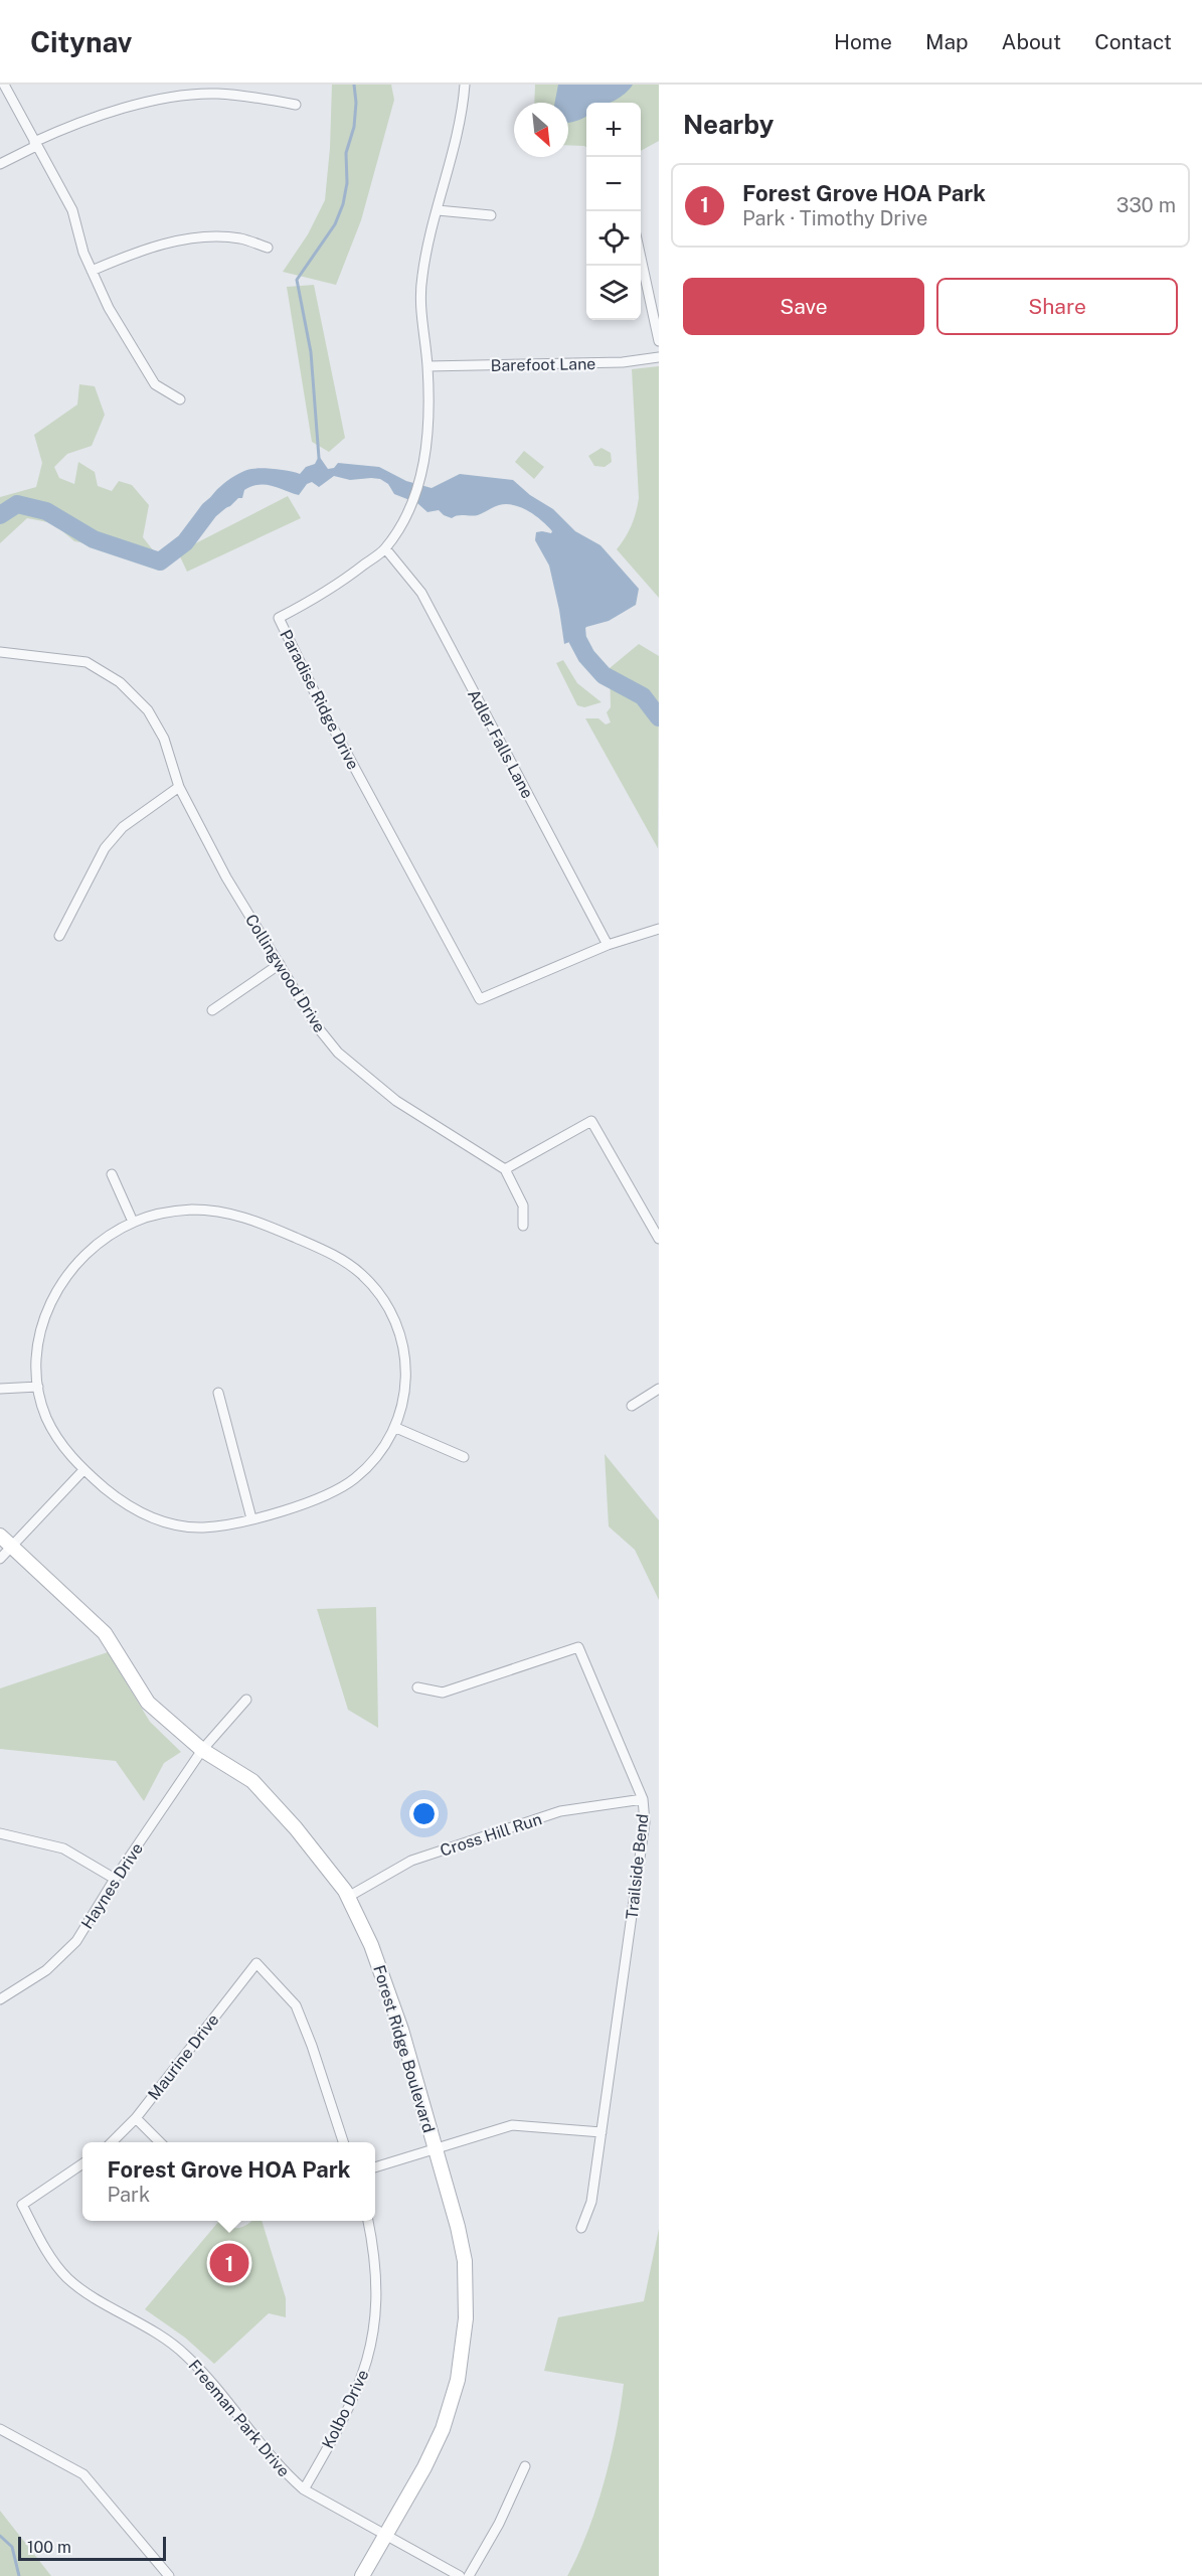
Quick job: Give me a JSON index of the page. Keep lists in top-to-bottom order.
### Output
{
  "streets": {
    "street": [
      "Barefoot Lane",
      "Paradise Ridge Drive",
      "Adler Falls Lane",
      "Collingwood Drive",
      "Cross Hill Run",
      "Trailside Bend",
      "Haynes Drive",
      "Forest Ridge Boulevard",
      "Maurine Drive",
      "Kolbo Drive",
      "Freeman Park Drive"
    ]
  },
  "crossings": [
    ["Barefoot Lane", "Paradise Ridge Drive"],
    ["Paradise Ridge Drive", "Adler Falls Lane"],
    ["Cross Hill Run", "Trailside Bend"],
    ["Cross Hill Run", "Forest Ridge Boulevard"],
    ["Haynes Drive", "Forest Ridge Boulevard"],
    ["Forest Ridge Boulevard", "Freeman Park Drive"],
    ["Kolbo Drive", "Freeman Park Drive"]
  ],
  "scale_bar": "100 m",
  "north": "bottom right",
  "page": {
    "header": "Citynav",
    "nav": [
      "Home",
      "Map",
      "About",
      "Contact"
    ],
    "heading": "Nearby",
    "map_buttons": ["+", "−"],
    "list": [
      {
        "mark": "1",
        "name": "Forest Grove HOA Park",
        "note": "Park · Timothy Drive",
        "value": "330 m"
      }
    ],
    "buttons": ["Save", "Share"],
    "popup": ["Forest Grove HOA Park", "Park"],
    "pins": "1",
    "scale": "100 m"
  }
}
